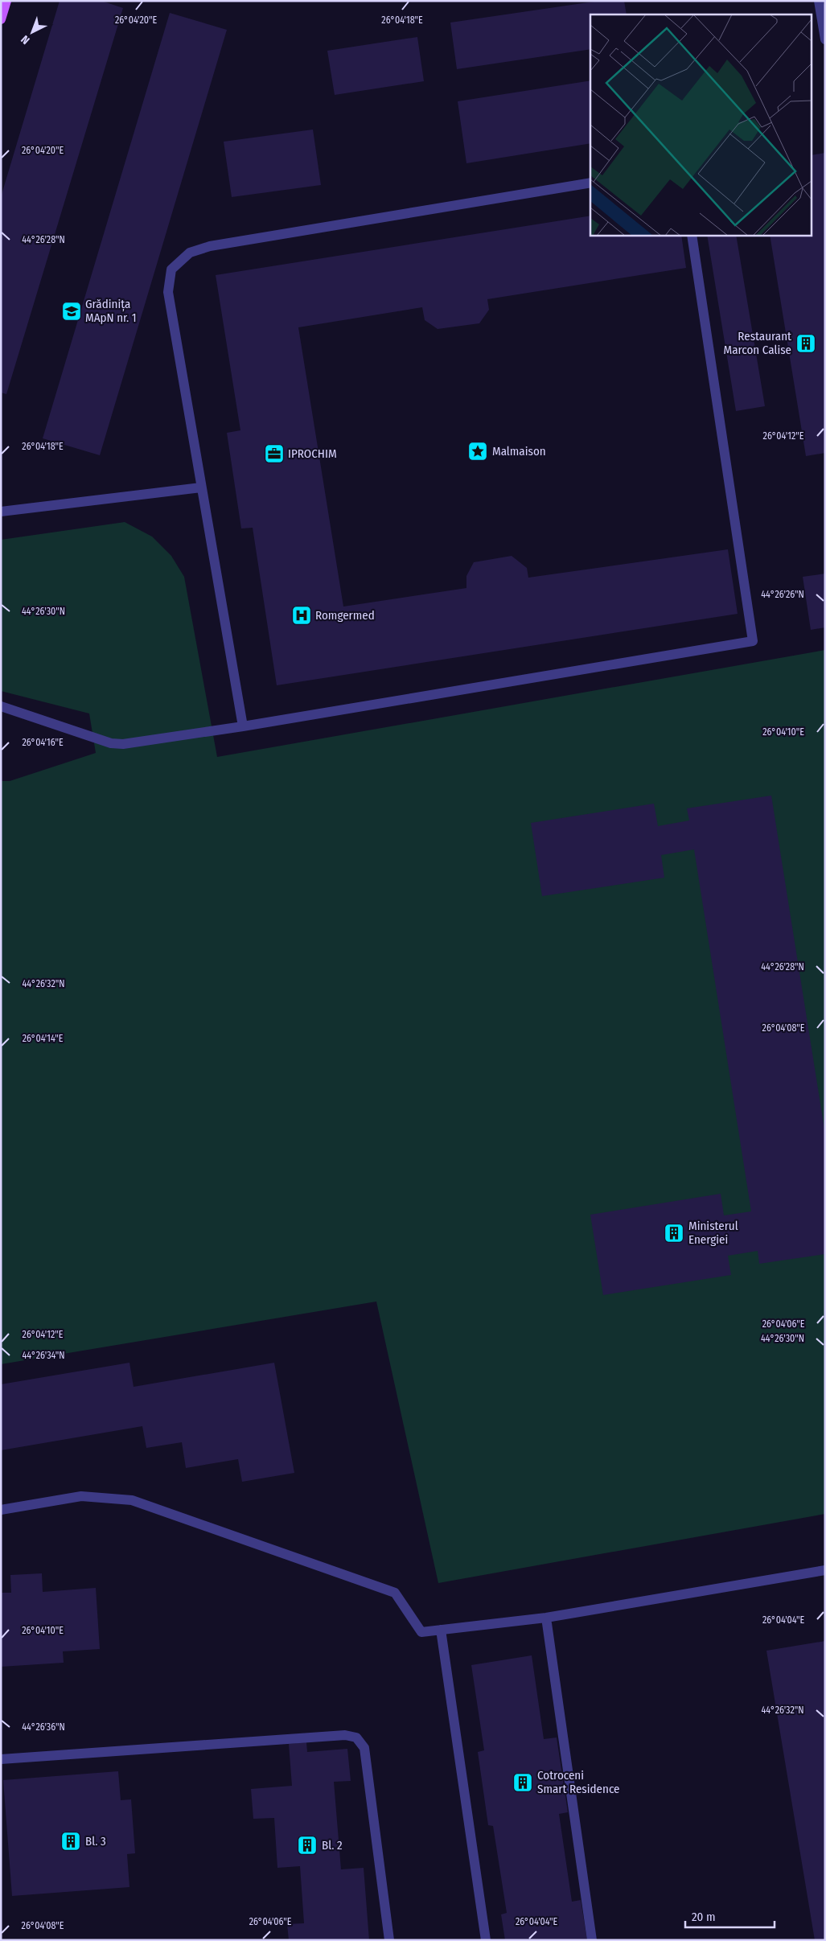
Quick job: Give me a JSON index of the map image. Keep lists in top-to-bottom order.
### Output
{
  "places": {
    "school or university": ["Grădinița MApN nr. 1"],
    "building": [
      "Restaurant Marcon Calise",
      "Ministerul Energiei",
      "Cotroceni Smart Residence",
      "Bl. 3",
      "Bl. 2"
    ],
    "place": ["Malmaison"],
    "office": ["IPROCHIM"],
    "hospital": ["Romgermed"]
  },
  "scale_bar": "20 m",
  "north": "bottom left",
  "coordinates": [
    "26°04'20\"E",
    "26°04'18\"E",
    "44°26'28\"N",
    "26°04'12\"E",
    "44°26'26\"N",
    "44°26'30\"N",
    "26°04'10\"E",
    "26°04'16\"E",
    "44°26'32\"N",
    "26°04'08\"E",
    "26°04'14\"E",
    "26°04'06\"E",
    "44°26'34\"N",
    "26°04'04\"E",
    "44°26'36\"N"
  ]
}
